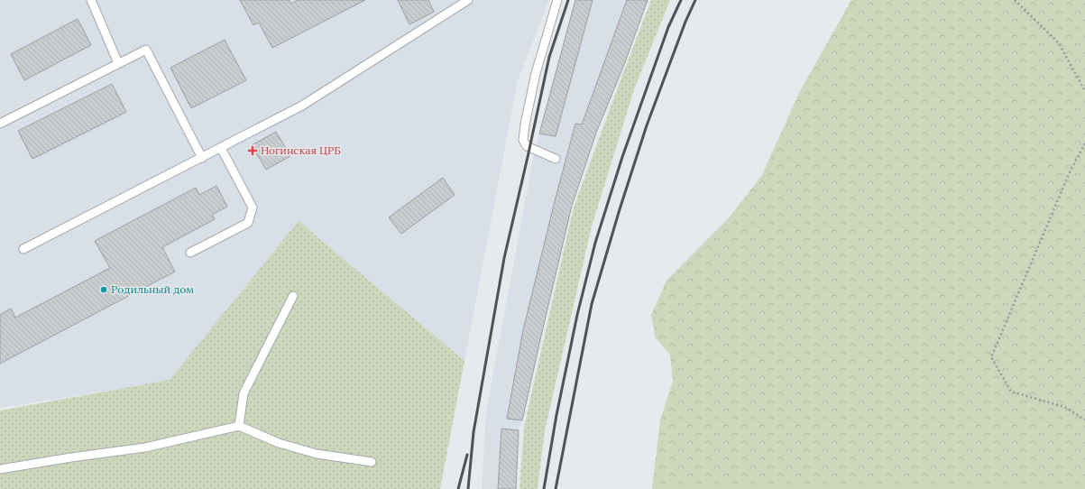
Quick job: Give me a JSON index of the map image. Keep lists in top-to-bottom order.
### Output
{
  "places": {
    "health": ["Ногинская ЦРБ"],
    "other": ["Родильный дом"]
  }
}
